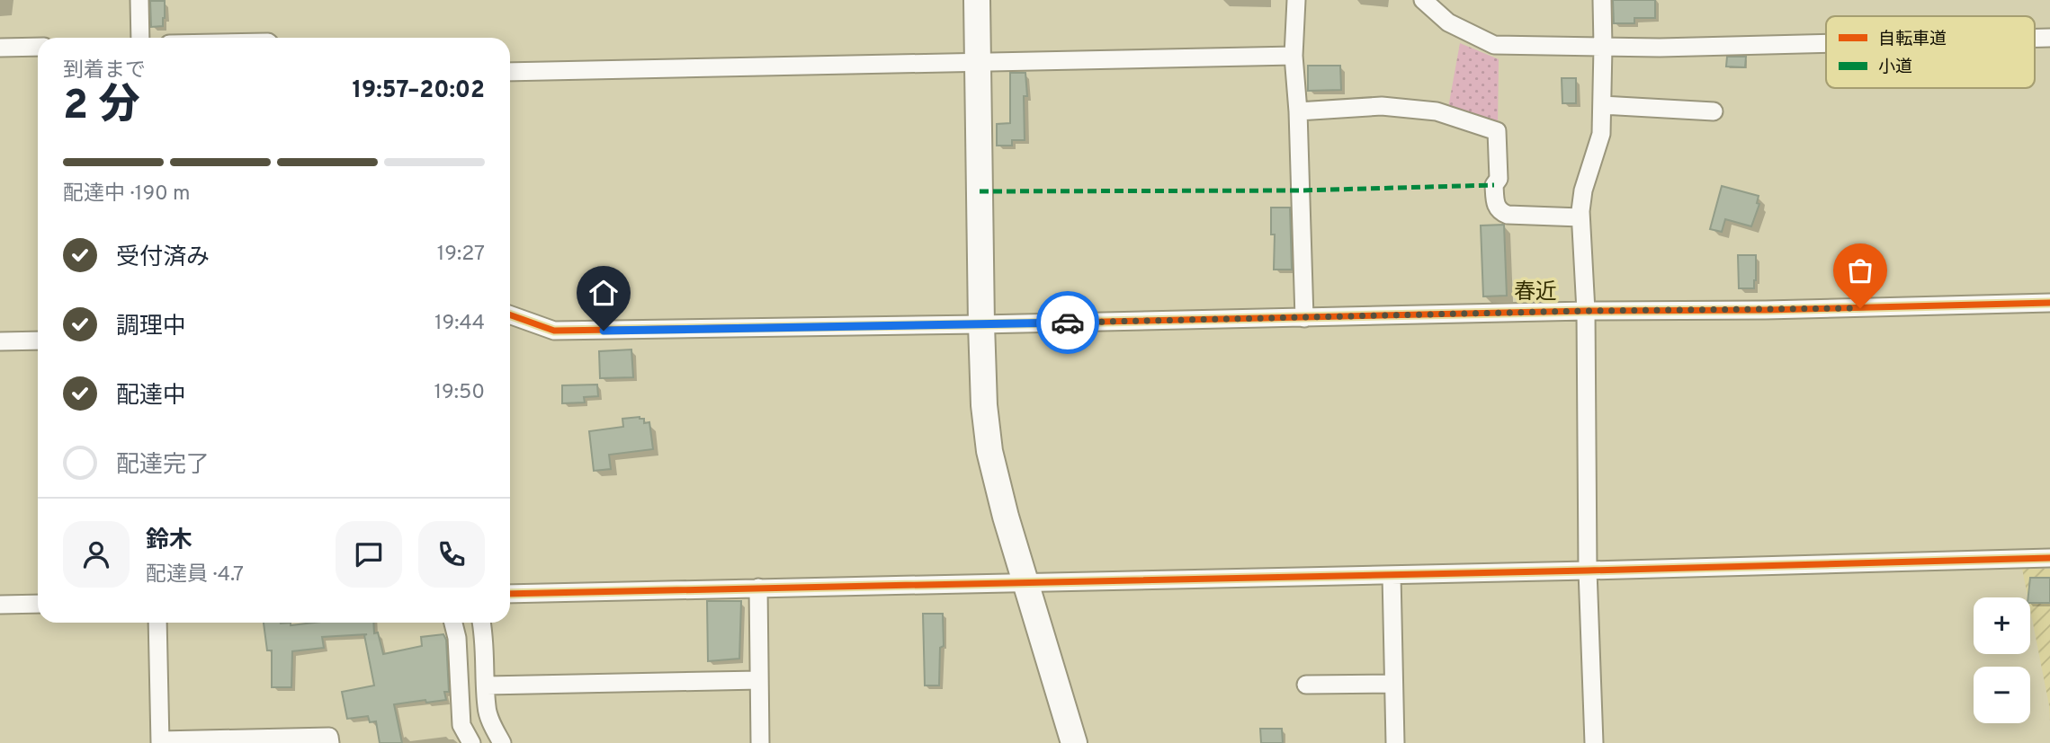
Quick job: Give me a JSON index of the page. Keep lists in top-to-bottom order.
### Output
{
  "districts": ["春近"],
  "legend": ["自転車道", "小道"],
  "page": {
    "heading": ["2 分", "到着まで", "19:57–20:02"],
    "panel": ["鈴木", "配達員 · 4.7"],
    "bar": "配達中 · 190 m",
    "list": [
      ["受付済み", "19:27"],
      ["調理中", "19:44"],
      ["配達中", "19:50"],
      "配達完了"
    ],
    "map_buttons": ["+", "−"]
  }
}
